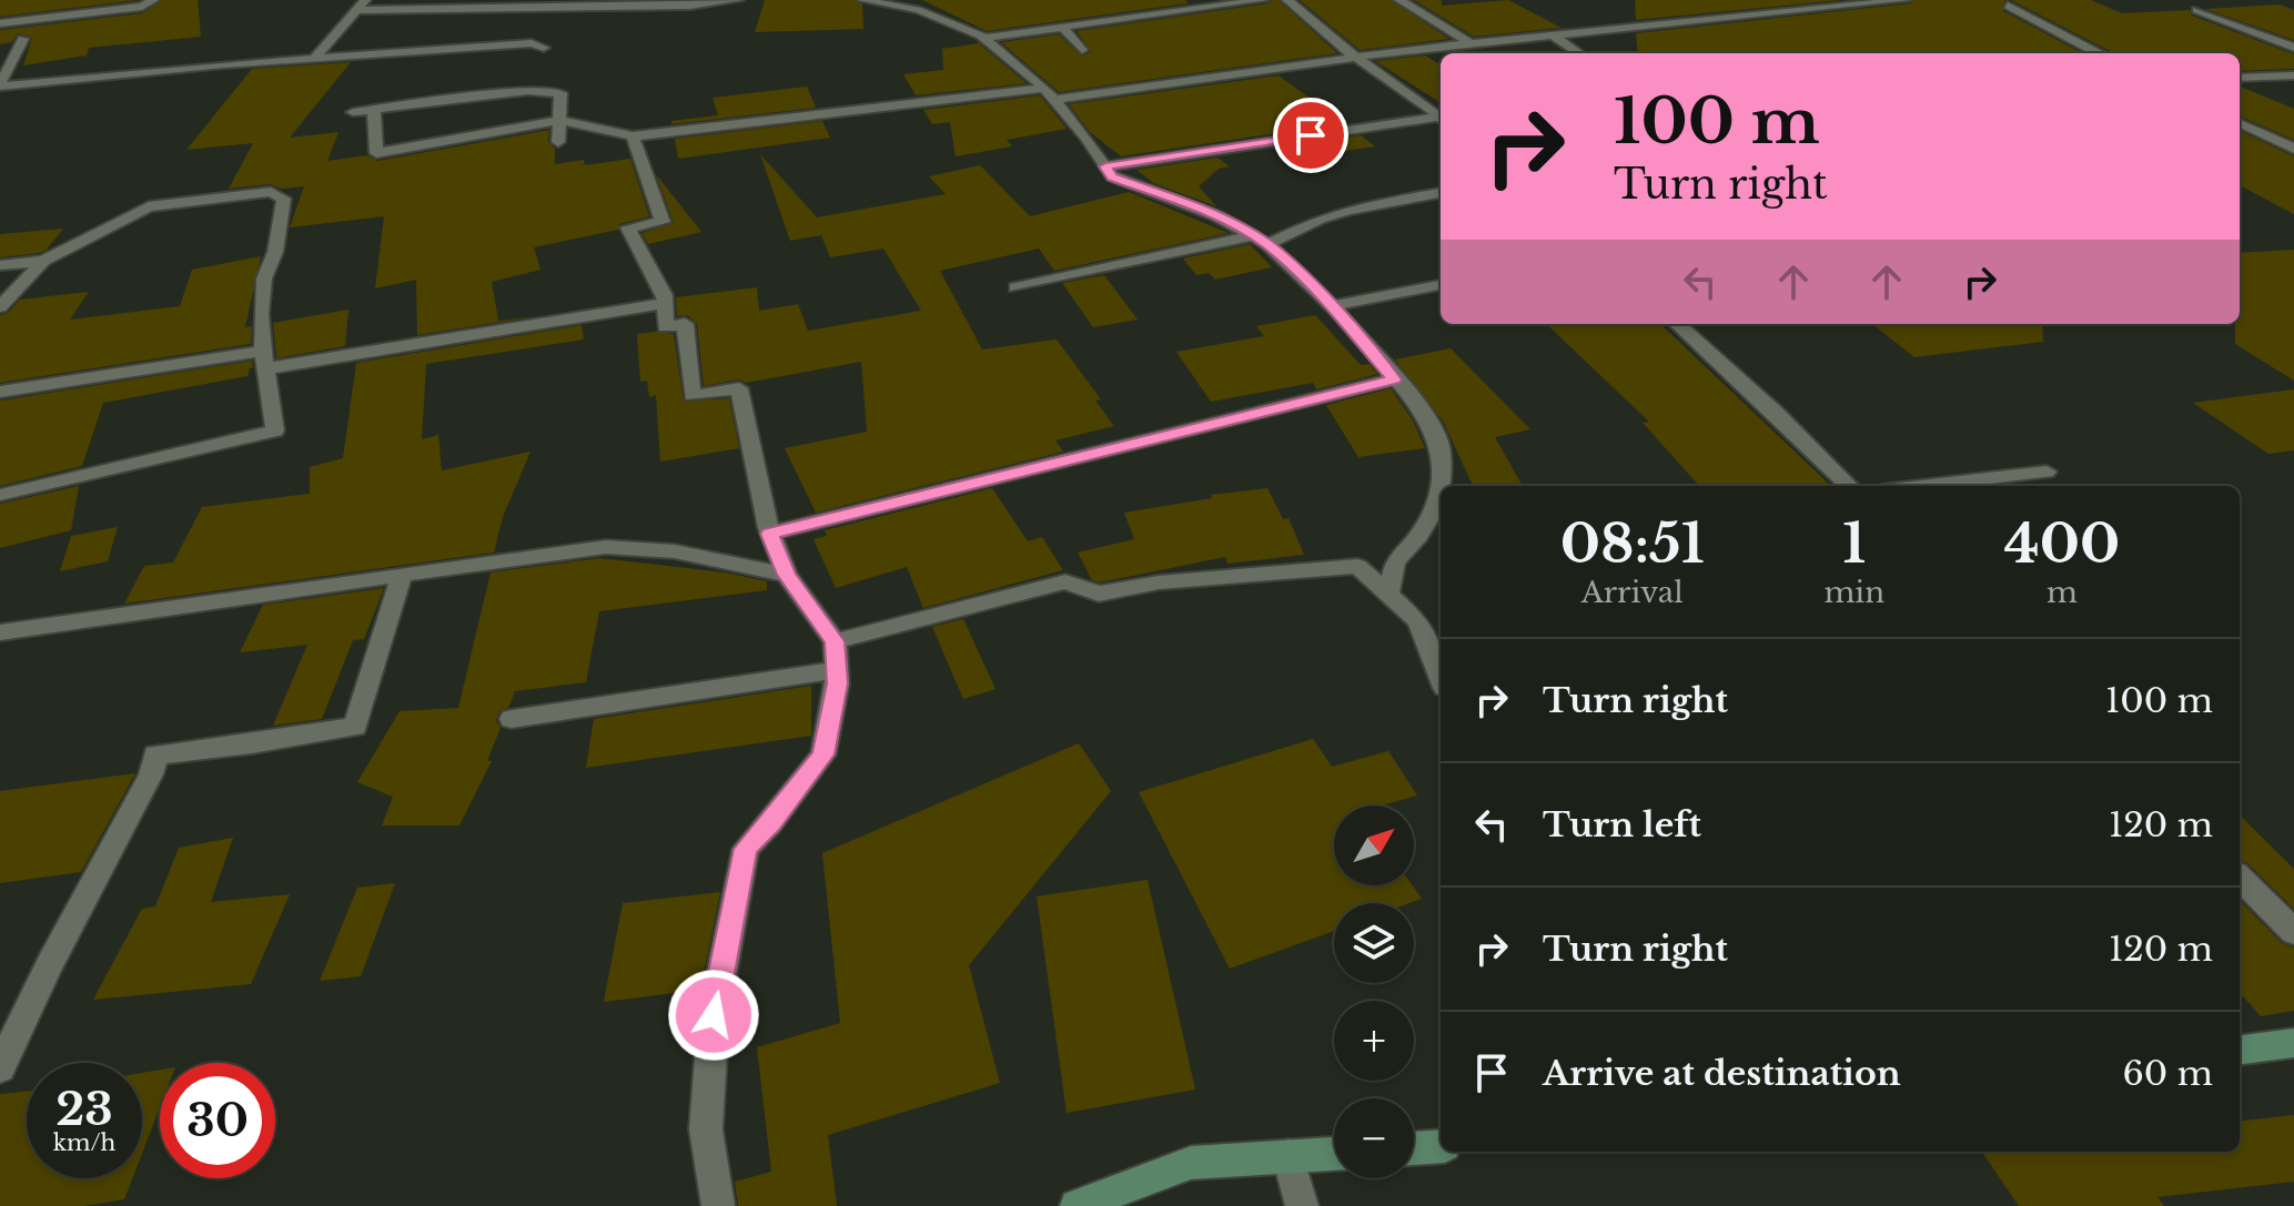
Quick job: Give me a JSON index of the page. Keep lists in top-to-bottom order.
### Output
{
  "north": "top right",
  "page": {
    "turn": ["100 m", "Turn right"],
    "eta": [
      "08:51",
      "Arrival",
      "1",
      "min",
      "400",
      "m"
    ],
    "list": [
      {
        "name": "Turn right",
        "value": "100 m"
      },
      {
        "name": "Turn left",
        "value": "120 m"
      },
      {
        "name": "Turn right",
        "value": "120 m"
      },
      {
        "name": "Arrive at destination",
        "value": "60 m"
      }
    ],
    "map_buttons": ["+", "−"],
    "speed": "23 km/h",
    "limit": "30"
  }
}
